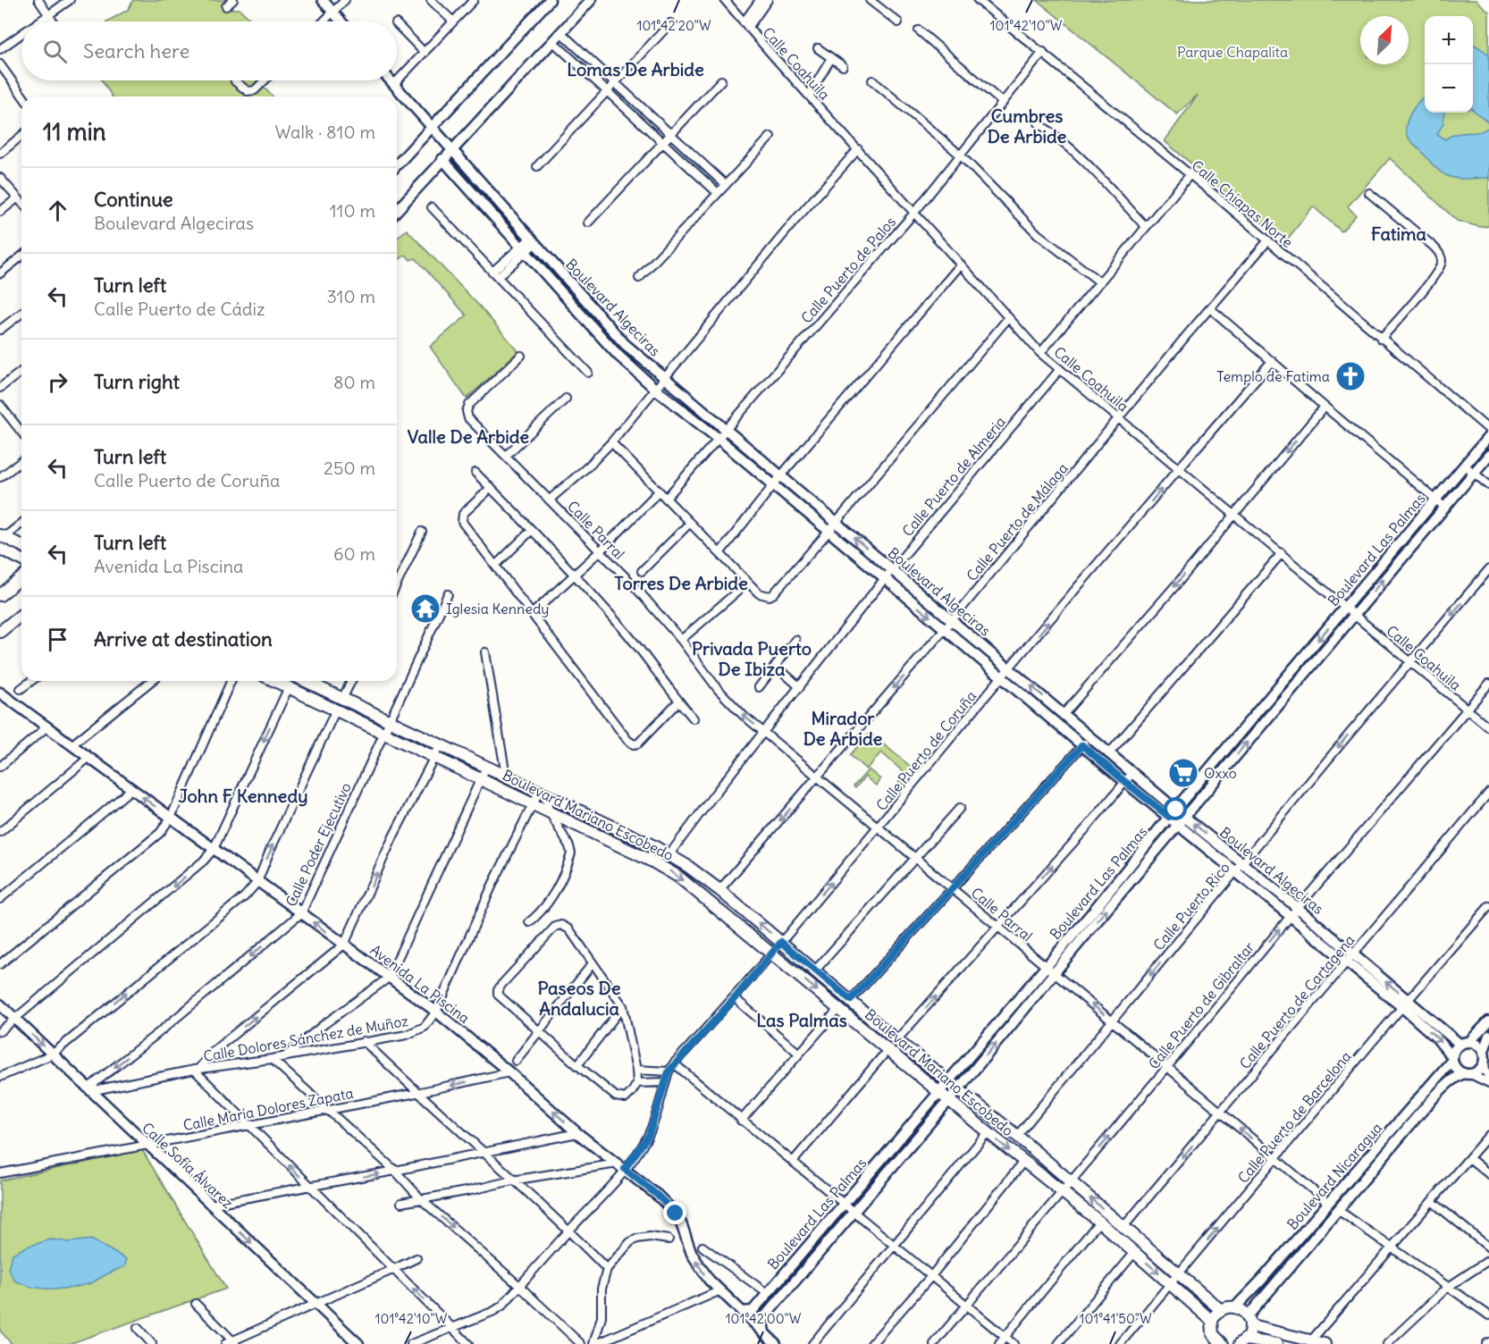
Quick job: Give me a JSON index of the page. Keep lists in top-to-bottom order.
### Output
{
  "streets": {
    "main road": ["Boulevard Mariano Escobedo"],
    "street": [
      "Calle Coahuila",
      "Calle Chiapas Norte",
      "Calle Puerto de Palos",
      "Boulevard Algeciras",
      "Calle Puerto de Almeria",
      "Calle Puerto de Málaga",
      "Calle Parral",
      "Boulevard Las Palmas",
      "Calle Puerto de Coruña",
      "Calle Poder Ejecutivo",
      "Calle Puerto Rico",
      "Avenida La Piscina",
      "Calle Puerto de Cartagena",
      "Calle Puerto de Gibraltar",
      "Calle Dolores Sánchez de Muñoz",
      "Calle María Dolores Zapata",
      "Calle Puerto de Barcelona",
      "Calle Sofía Álvarez",
      "Boulevard Nicaragua"
    ]
  },
  "crossings": [
    ["Calle Coahuila", "Calle Puerto de Palos"],
    ["Calle Coahuila", "Calle Puerto de Almeria"],
    ["Calle Coahuila", "Calle Puerto de Málaga"],
    ["Calle Coahuila", "Boulevard Las Palmas"],
    ["Calle Coahuila", "Calle Puerto de Coruña"],
    ["Calle Coahuila", "Calle Puerto Rico"],
    ["Calle Coahuila", "Calle Puerto de Gibraltar"],
    ["Calle Chiapas Norte", "Calle Puerto de Palos"],
    ["Calle Chiapas Norte", "Calle Puerto de Málaga"],
    ["Calle Puerto de Palos", "Boulevard Algeciras"],
    ["Boulevard Algeciras", "Calle Puerto de Almeria"],
    ["Boulevard Algeciras", "Calle Puerto de Málaga"],
    ["Boulevard Algeciras", "Boulevard Las Palmas"],
    ["Boulevard Algeciras", "Calle Puerto de Coruña"],
    ["Boulevard Algeciras", "Calle Puerto Rico"],
    ["Boulevard Algeciras", "Calle Puerto de Cartagena"],
    ["Boulevard Algeciras", "Calle Puerto de Gibraltar"],
    ["Boulevard Algeciras", "Calle Puerto de Barcelona"],
    ["Boulevard Algeciras", "Boulevard Nicaragua"],
    ["Calle Puerto de Almeria", "Calle Parral"],
    ["Calle Puerto de Almeria", "Boulevard Mariano Escobedo"],
    ["Calle Puerto de Málaga", "Calle Parral"],
    ["Calle Puerto de Málaga", "Boulevard Mariano Escobedo"],
    ["Calle Parral", "Boulevard Las Palmas"],
    ["Calle Parral", "Calle Puerto de Coruña"],
    ["Calle Parral", "Calle Puerto Rico"],
    ["Calle Parral", "Calle Puerto de Cartagena"],
    ["Calle Parral", "Calle Puerto de Gibraltar"],
    ["Calle Parral", "Calle Puerto de Barcelona"],
    ["Calle Parral", "Boulevard Nicaragua"],
    ["Boulevard Las Palmas", "Boulevard Mariano Escobedo"],
    ["Calle Puerto de Coruña", "Boulevard Mariano Escobedo"],
    ["Calle Puerto de Coruña", "Avenida La Piscina"],
    ["Boulevard Mariano Escobedo", "Calle Poder Ejecutivo"],
    ["Boulevard Mariano Escobedo", "Calle Puerto Rico"],
    ["Boulevard Mariano Escobedo", "Calle Puerto de Cartagena"],
    ["Boulevard Mariano Escobedo", "Calle Puerto de Gibraltar"],
    ["Boulevard Mariano Escobedo", "Calle Dolores Sánchez de Muñoz"],
    ["Boulevard Mariano Escobedo", "Calle Puerto de Barcelona"],
    ["Calle Poder Ejecutivo", "Avenida La Piscina"],
    ["Calle Poder Ejecutivo", "Calle Dolores Sánchez de Muñoz"],
    ["Calle Poder Ejecutivo", "Calle Sofía Álvarez"],
    ["Avenida La Piscina", "Calle Dolores Sánchez de Muñoz"],
    ["Avenida La Piscina", "Calle María Dolores Zapata"],
    ["Calle Dolores Sánchez de Muñoz", "Calle Sofía Álvarez"],
    ["Calle María Dolores Zapata", "Calle Sofía Álvarez"]
  ],
  "one_way": ["Calle Puerto de Málaga", "Calle Puerto Rico", "Calle Puerto de Gibraltar"],
  "districts": [
    "Lomas De Arbide",
    "Cumbres De Arbide",
    "Fatima",
    "Valle De Arbide",
    "Torres De Arbide",
    "Privada Puerto De Ibiza",
    "Mirador De Arbide",
    "John F Kennedy",
    "Paseos De Andalucia",
    "Las Palmas"
  ],
  "parks": ["Parque Chapalita"],
  "places": {
    "church": ["Templo de Fatima"],
    "temple": ["Iglesia Kennedy"],
    "supermarket": ["Oxxo"]
  },
  "north": "top right",
  "page": {
    "map_buttons": ["+", "−"],
    "search": "Search here",
    "heading": ["11 min", "Walk · 810 m"],
    "list": [
      ["Continue", "Boulevard Algeciras", "110 m"],
      ["Turn left", "Calle Puerto de Cádiz", "310 m"],
      ["Turn right", "80 m"],
      ["Turn left", "Calle Puerto de Coruña", "250 m"],
      ["Turn left", "Avenida La Piscina", "60 m"],
      "Arrive at destination"
    ]
  },
  "coordinates": [
    "101°42'20\"W",
    "101°42'10\"W",
    "101°42'00\"W",
    "101°41'50\"W"
  ]
}
